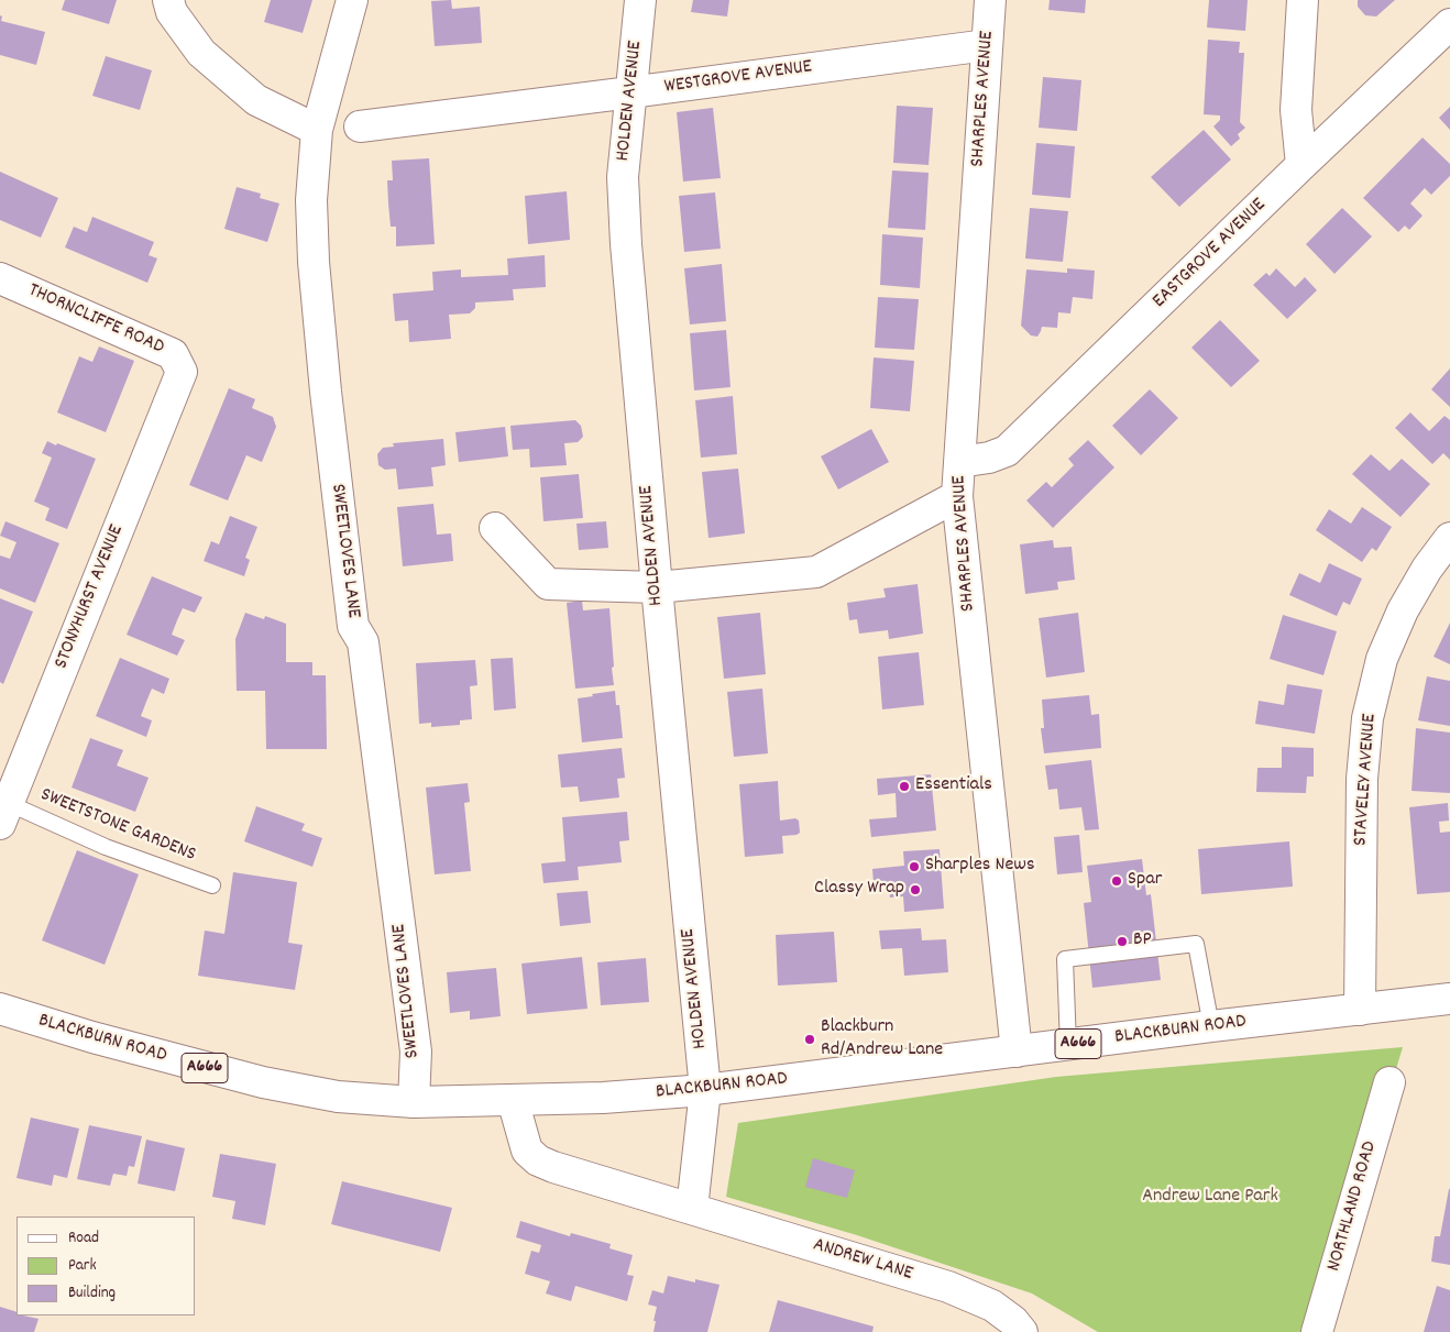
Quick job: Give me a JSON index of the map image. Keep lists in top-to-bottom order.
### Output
{
  "streets": {
    "main road": [
      "WESTGROVE AVENUE",
      "SHARPLES AVENUE",
      "HOLDEN AVENUE",
      "EASTGROVE AVENUE",
      "THORNCLIFFE ROAD",
      "SWEETLOVES LANE",
      "STONYHURST AVENUE",
      "STAVELEY AVENUE",
      "BLACKBURN ROAD",
      "A666",
      "NORTHLAND ROAD",
      "ANDREW LANE"
    ],
    "lane": ["SWEETSTONE GARDENS"]
  },
  "crossings": [
    ["WESTGROVE AVENUE", "SHARPLES AVENUE"],
    ["WESTGROVE AVENUE", "HOLDEN AVENUE"],
    ["SHARPLES AVENUE", "EASTGROVE AVENUE"],
    ["SHARPLES AVENUE", "BLACKBURN ROAD"],
    ["HOLDEN AVENUE", "BLACKBURN ROAD"],
    ["THORNCLIFFE ROAD", "STONYHURST AVENUE"],
    ["SWEETLOVES LANE", "BLACKBURN ROAD"],
    ["STONYHURST AVENUE", "SWEETSTONE GARDENS"],
    ["STAVELEY AVENUE", "BLACKBURN ROAD"],
    ["BLACKBURN ROAD", "ANDREW LANE"]
  ],
  "parks": ["Andrew Lane Park"],
  "places": [
    "Essentials",
    "Sharples News",
    "Spar",
    "Classy Wrap",
    "BP",
    "Blackburn Rd/Andrew Lane"
  ],
  "legend": ["Road", "Park", "Building"]
}
